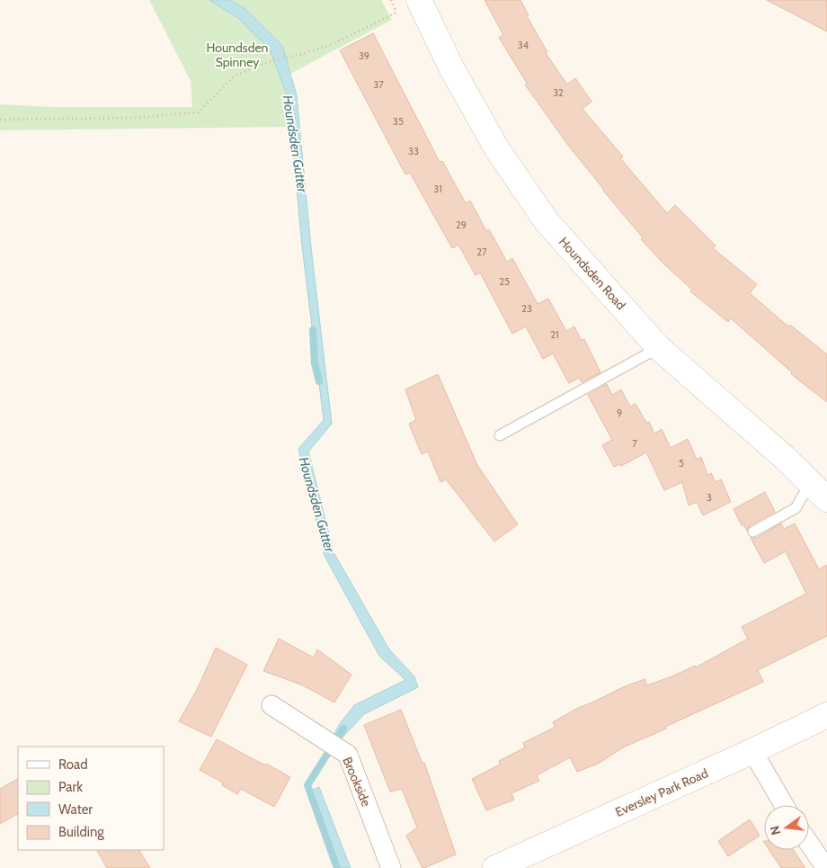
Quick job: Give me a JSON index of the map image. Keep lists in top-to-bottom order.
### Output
{
  "streets": {
    "street": ["Houndsden Road", "Brookside", "Eversley Park Road"]
  },
  "water": ["Houndsden Gutter"],
  "parks": ["Houndsden Spinney"],
  "house_numbers": [
    "34",
    "39",
    "37",
    "32",
    "35",
    "33",
    "31",
    "29",
    "27",
    "25",
    "23",
    "21",
    "9",
    "7",
    "5",
    "3"
  ],
  "legend": [
    "Road",
    "Park",
    "Water",
    "Building"
  ],
  "north": "left"
}
